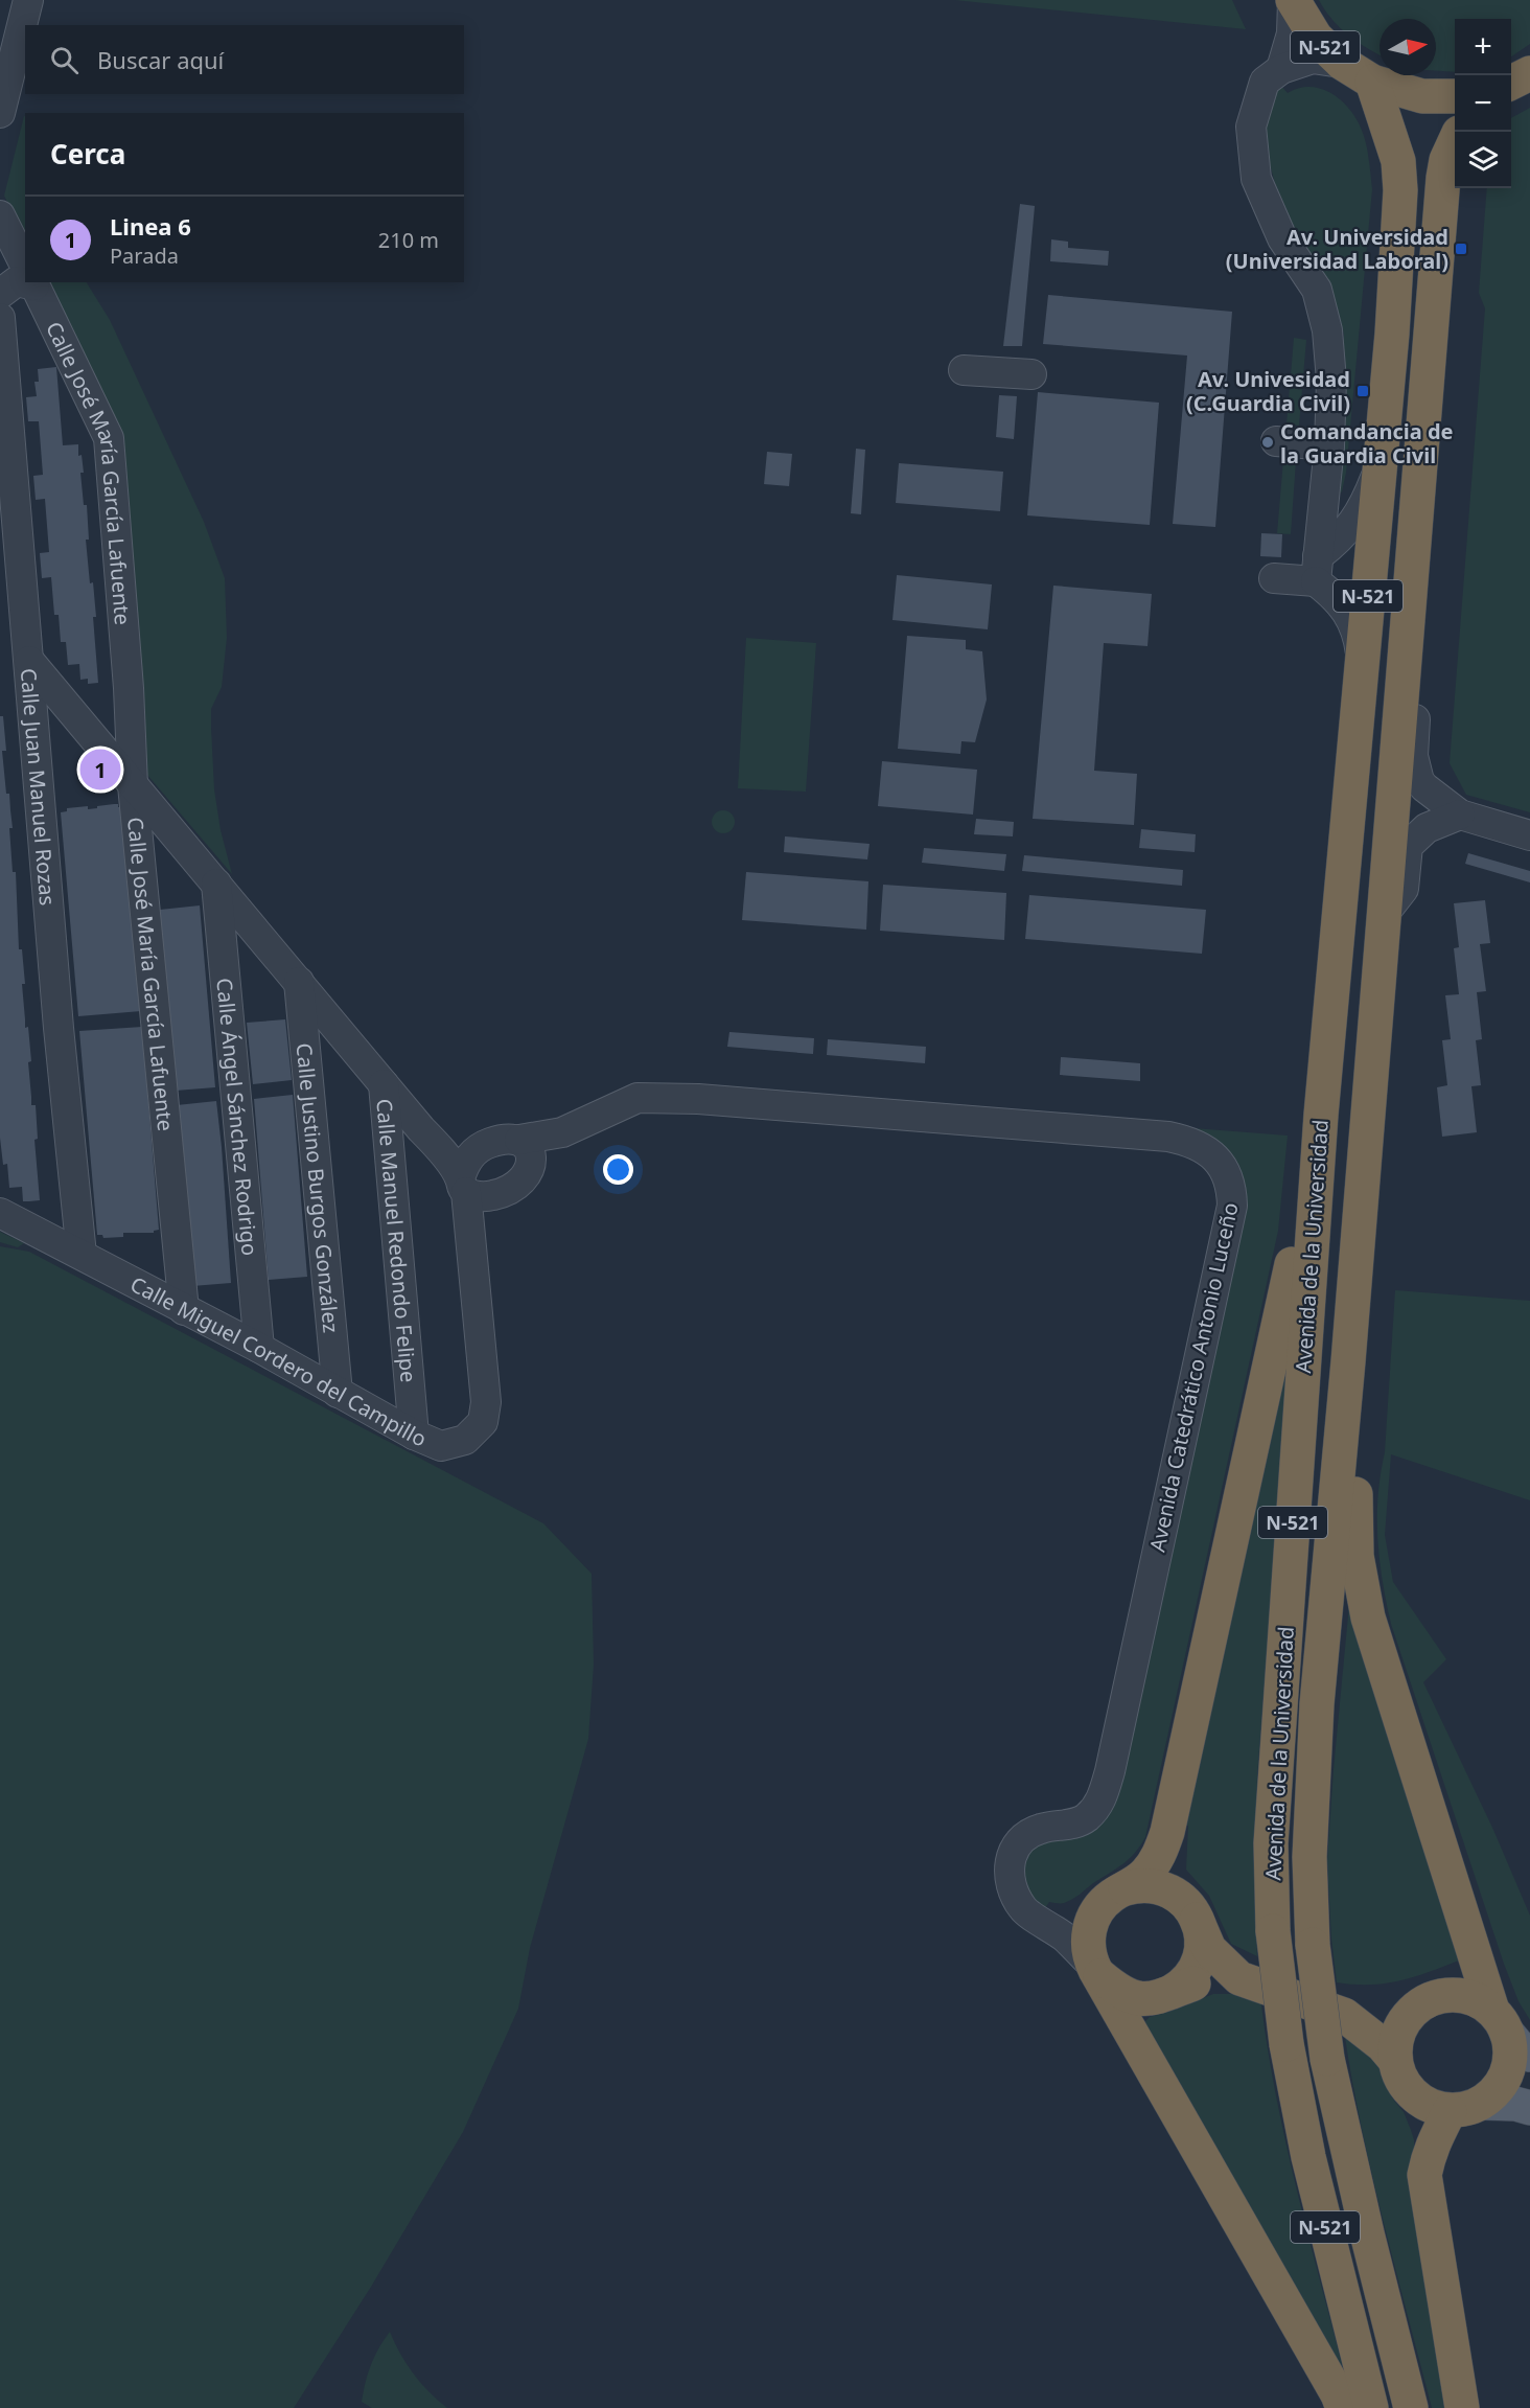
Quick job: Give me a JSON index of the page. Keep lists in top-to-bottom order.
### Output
{
  "streets": {
    "highway": ["N-521", "Avenida de la Universidad"],
    "street": [
      "Calle José María García Lafuente",
      "Calle Juan Manuel Rozas",
      "Calle Ángel Sánchez Rodrigo",
      "Calle Justino Burgos González",
      "Calle Manuel Redondo Felipe",
      "Calle Miguel Cordero del Campillo",
      "Avenida Catedrático Antonio Luceño"
    ]
  },
  "crossings": [
    ["N-521", "Avenida de la Universidad"],
    ["Calle José María García Lafuente", "Calle Miguel Cordero del Campillo"],
    ["Calle Juan Manuel Rozas", "Calle Miguel Cordero del Campillo"],
    ["Calle Ángel Sánchez Rodrigo", "Calle Miguel Cordero del Campillo"],
    ["Calle Justino Burgos González", "Calle Miguel Cordero del Campillo"],
    ["Calle Manuel Redondo Felipe", "Calle Miguel Cordero del Campillo"],
    ["Calle Miguel Cordero del Campillo", "Avenida Catedrático Antonio Luceño"]
  ],
  "places": {
    "transit": ["Av. Universidad (Universidad Laboral)", "Av. Univesidad (C.Guardia Civil)"],
    "other": ["Comandancia de la Guardia Civil"]
  },
  "north": "right",
  "page": {
    "map_buttons": ["+", "−"],
    "search": "Buscar aquí",
    "heading": "Cerca",
    "list": [
      {
        "mark": "1",
        "name": "Linea 6",
        "note": "Parada",
        "value": "210 m"
      }
    ],
    "pins": "1"
  }
}
